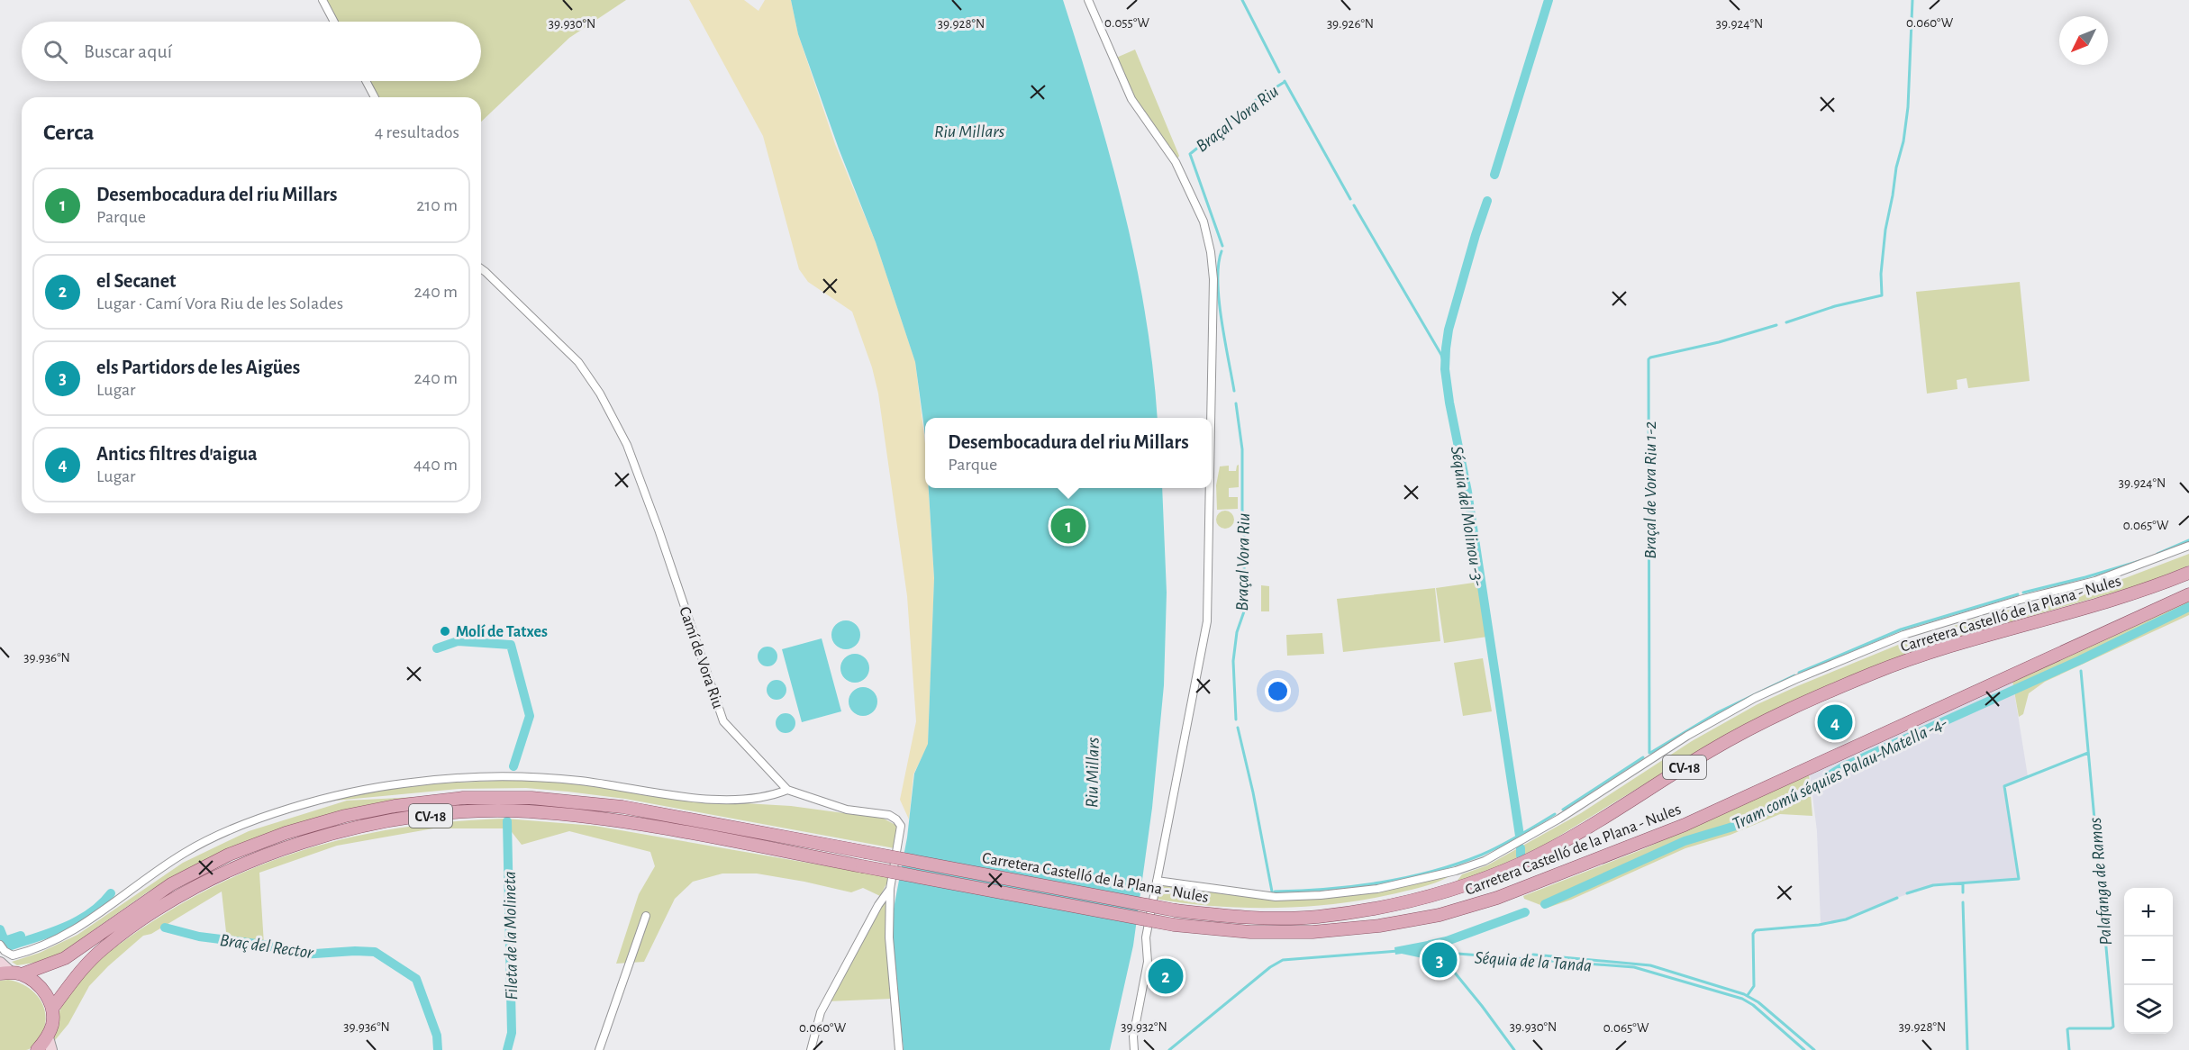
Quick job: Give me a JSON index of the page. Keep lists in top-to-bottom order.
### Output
{
  "streets": {
    "main road": ["Carretera Castelló de la Plana - Nules", "CV-18"],
    "street": ["Camí de Vora Riu"]
  },
  "crossings": [
    ["Carretera Castelló de la Plana - Nules", "CV-18"]
  ],
  "water": [
    "Braçal Vora Riu",
    "Riu Millars",
    "Braçal de Vora Riu 1-2",
    "Séquia del Molinou -3-",
    "Tram comú séquies Palau-Matella -4-",
    "Palafanga de Ramos",
    "Fileta de la Molineta",
    "Braç del Rector",
    "Séquia de la Tanda"
  ],
  "places": ["Molí de Tatxes"],
  "north": "bottom left",
  "page": {
    "search": "Buscar aquí",
    "heading": ["Cerca", "4 resultados"],
    "list": [
      {
        "mark": "1",
        "name": "Desembocadura del riu Millars",
        "note": "Parque",
        "value": "210 m"
      },
      {
        "mark": "2",
        "name": "el Secanet",
        "note": "Lugar · Camí Vora Riu de les Solades",
        "value": "240 m"
      },
      {
        "mark": "3",
        "name": "els Partidors de les Aigües",
        "note": "Lugar",
        "value": "240 m"
      },
      {
        "mark": "4",
        "name": "Antics filtres d'aigua",
        "note": "Lugar",
        "value": "440 m"
      }
    ],
    "popup": ["Desembocadura del riu Millars", "Parque"],
    "pins": [
      "1",
      "4",
      "3",
      "2"
    ],
    "map_buttons": ["+", "−"]
  },
  "coordinates": [
    "0.055°W",
    "0.060°W",
    "39.930°N",
    "39.928°N",
    "39.926°N",
    "39.924°N",
    "0.065°W",
    "39.936°N",
    "39.932°N"
  ]
}
